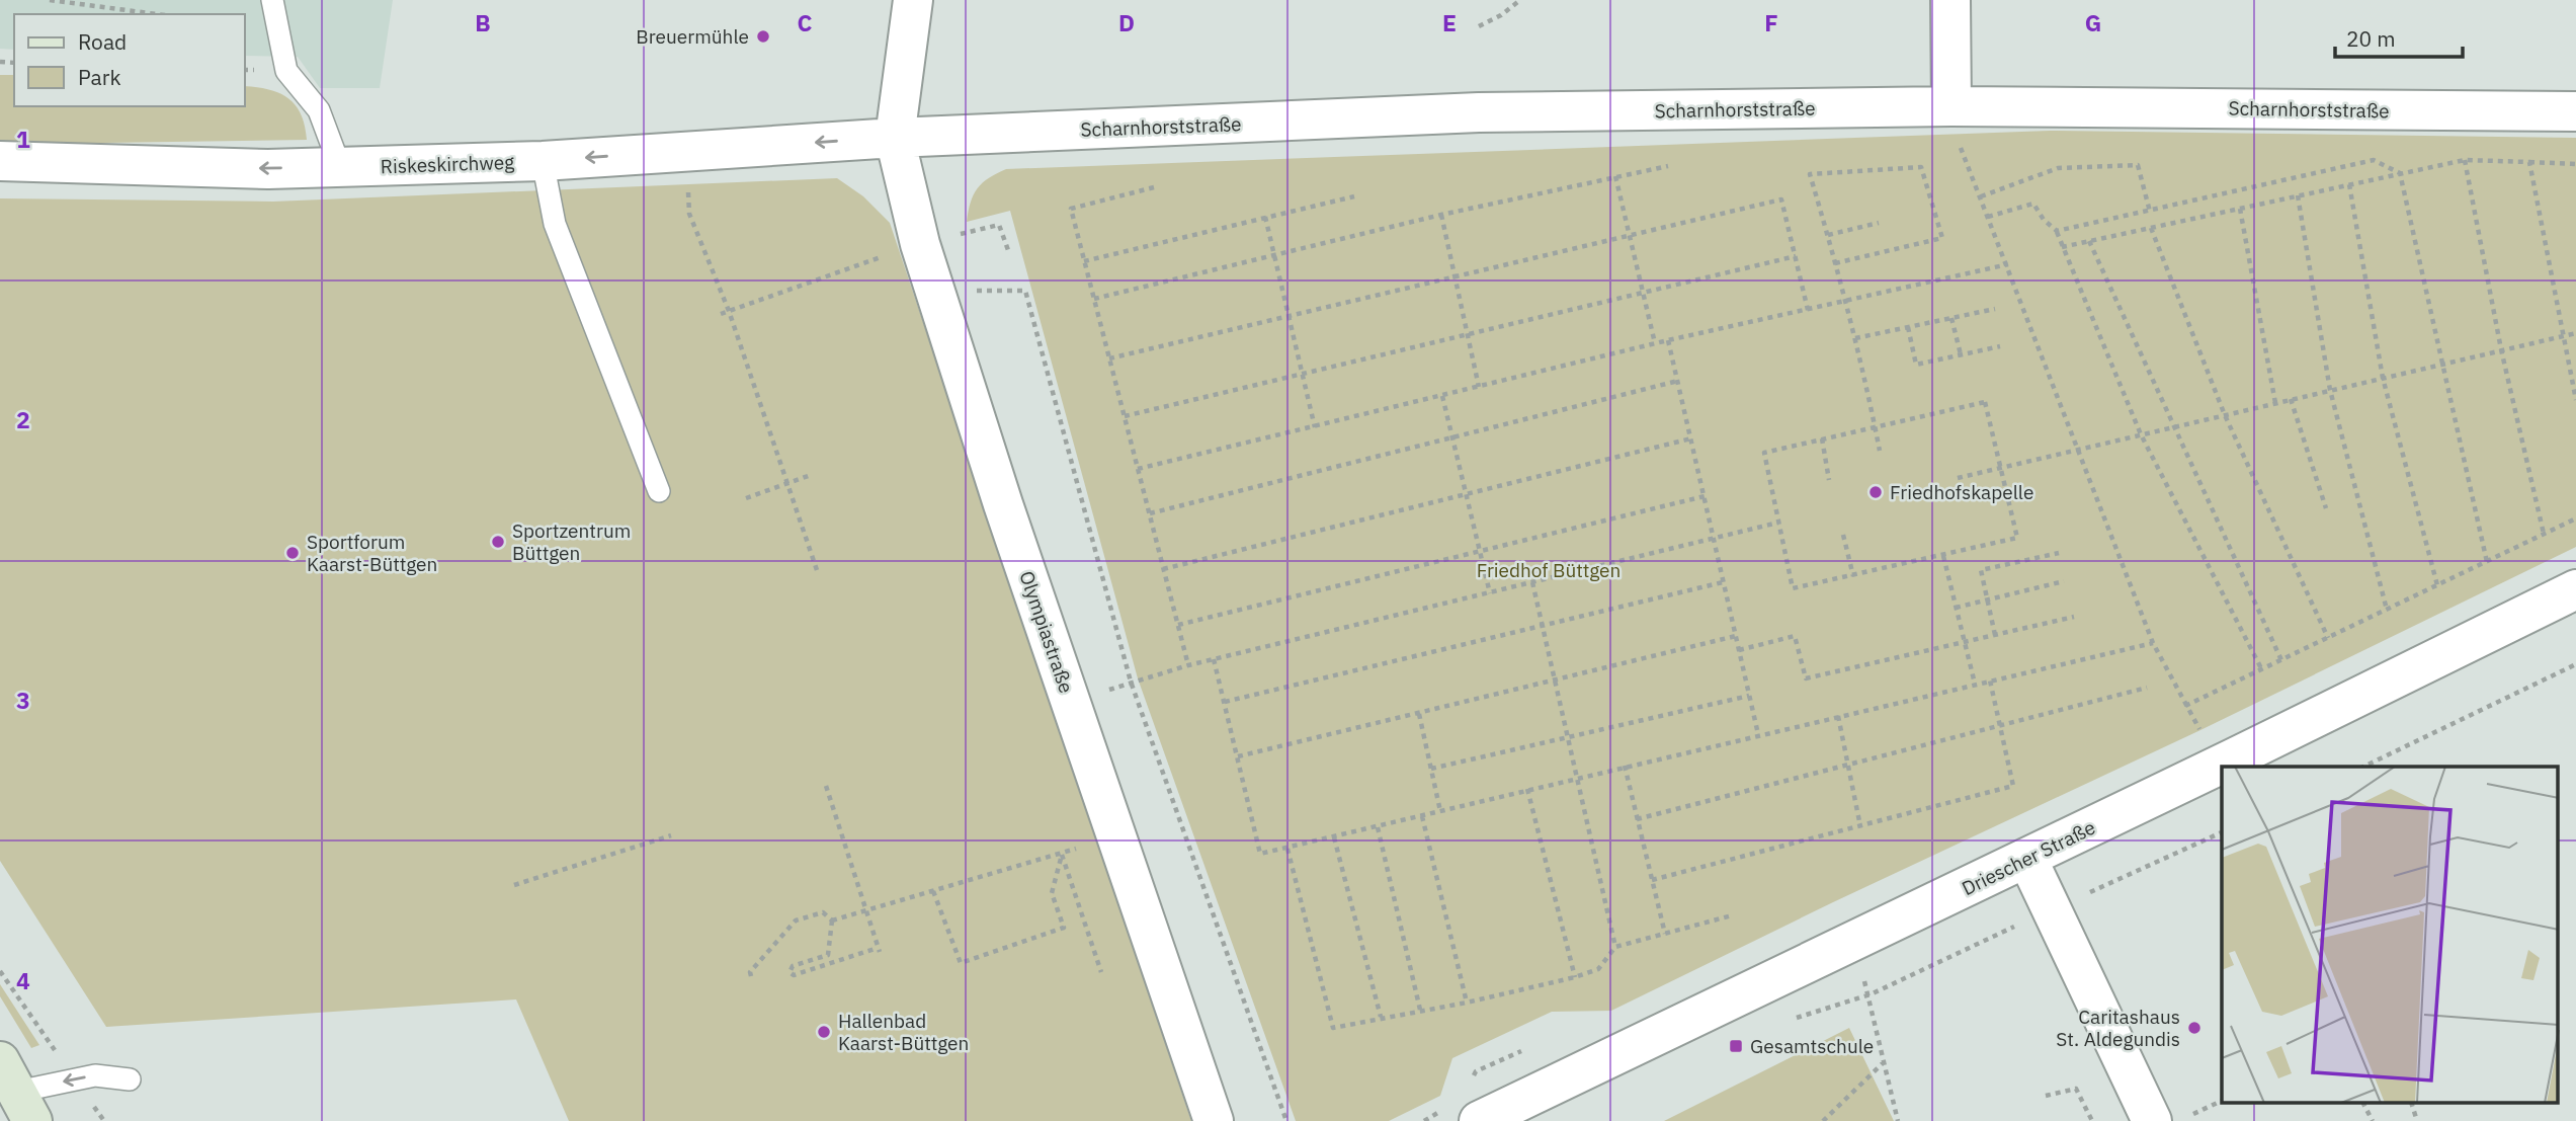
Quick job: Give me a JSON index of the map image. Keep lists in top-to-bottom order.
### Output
{
  "streets": {
    "street": [
      "Scharnhorststraße",
      "Riskeskirchweg",
      "Olympiastraße",
      "Driescher Straße"
    ]
  },
  "crossings": [
    ["Scharnhorststraße", "Riskeskirchweg"],
    ["Scharnhorststraße", "Olympiastraße"],
    ["Riskeskirchweg", "Olympiastraße"]
  ],
  "one_way": ["Riskeskirchweg"],
  "parks": ["Friedhof Büttgen"],
  "places": {
    "other": [
      "Breuermühle",
      "Friedhofskapelle",
      "Sportzentrum Büttgen",
      "Sportforum Kaarst-Büttgen",
      "Caritashaus St. Aldegundis",
      "Hallenbad Kaarst-Büttgen"
    ],
    "transit": ["Gesamtschule"]
  },
  "legend": ["Road", "Park"],
  "scale_bar": "20 m",
  "grid": {
    "columns": [
      "B",
      "C",
      "D",
      "E",
      "F",
      "G"
    ],
    "rows": [
      "1",
      "2",
      "3",
      "4"
    ]
  }
}
